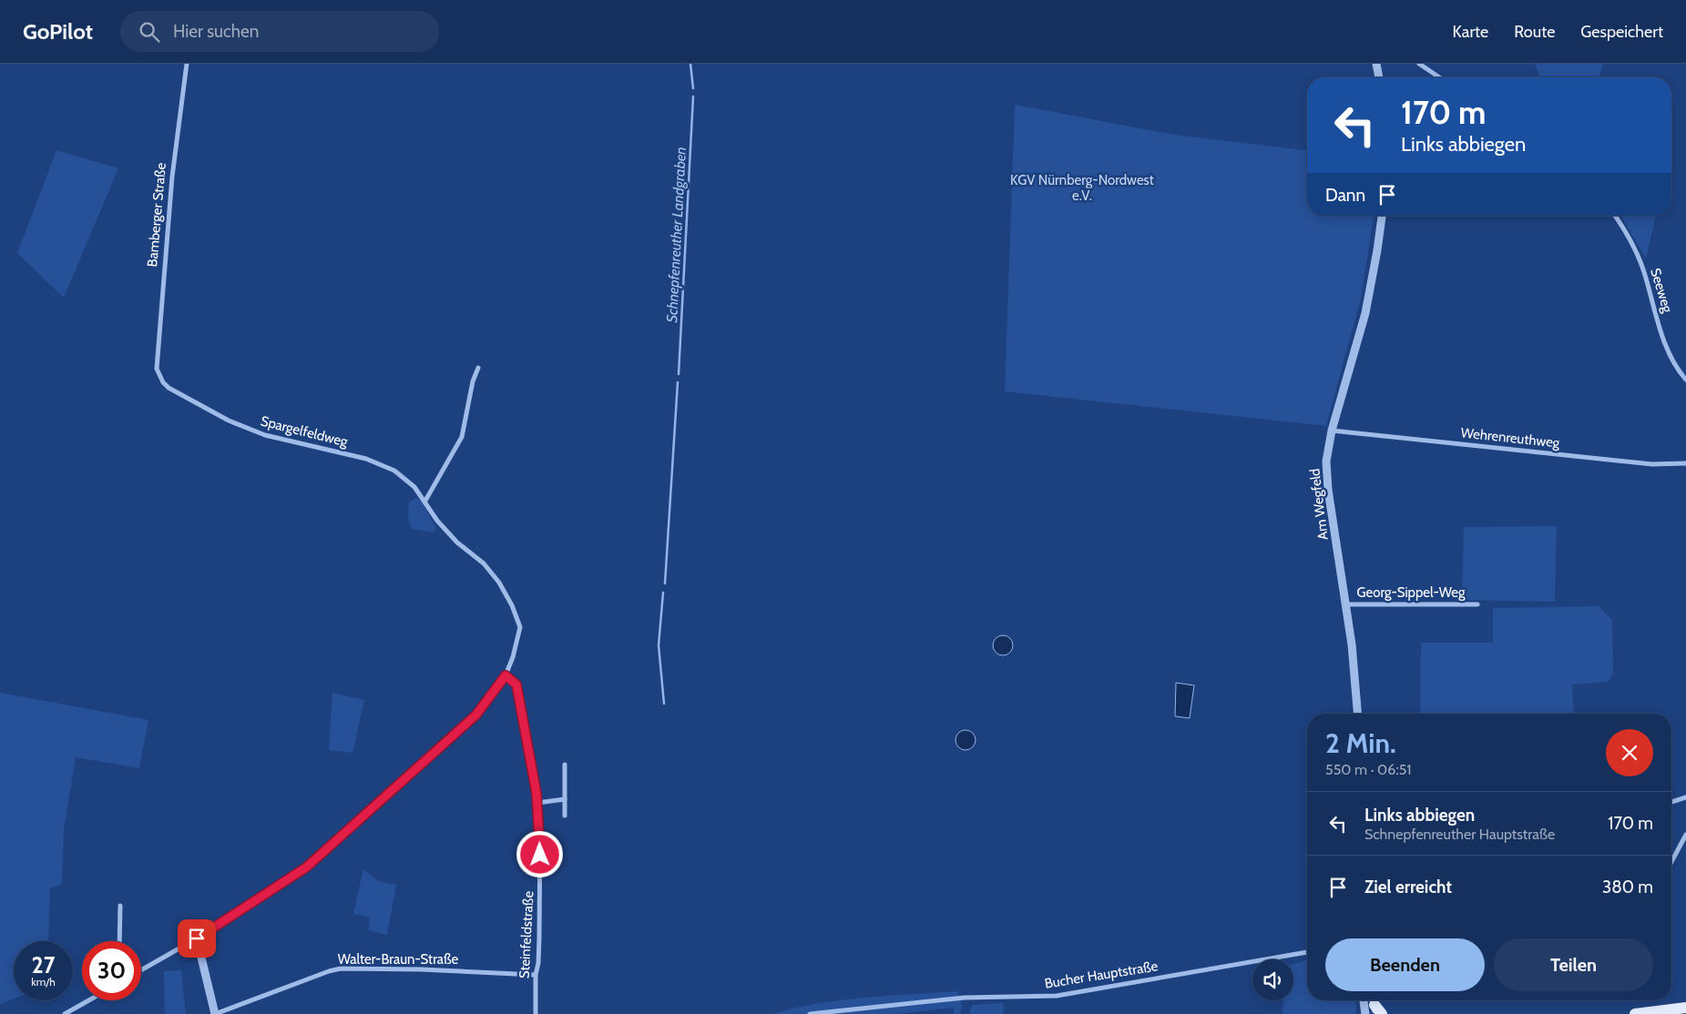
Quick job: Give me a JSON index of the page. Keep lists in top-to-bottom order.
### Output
{
  "streets": {
    "street": [
      "Bamberger Straße",
      "Seeweg",
      "Spargelfeldweg",
      "Wehrenreuthweg",
      "Am Wegfeld",
      "Georg-Sippel-Weg",
      "Steinfeldstraße",
      "Walter-Braun-Straße",
      "Bucher Hauptstraße"
    ]
  },
  "crossings": [
    ["Bamberger Straße", "Spargelfeldweg"],
    ["Spargelfeldweg", "Steinfeldstraße"],
    ["Wehrenreuthweg", "Am Wegfeld"],
    ["Am Wegfeld", "Georg-Sippel-Weg"],
    ["Steinfeldstraße", "Walter-Braun-Straße"]
  ],
  "water": ["Schnepfenreuther Landgraben"],
  "parks": ["KGV Nürnberg-Nordwest e.V."],
  "page": {
    "header": "GoPilot",
    "search": "Hier suchen",
    "nav": ["Karte", "Route", "Gespeichert"],
    "turn": ["170 m", "Links abbiegen"],
    "then": "Dann",
    "heading": ["2 Min.", "550 m · 06:51"],
    "list": [
      {
        "name": "Links abbiegen",
        "note": "Schnepfenreuther Hauptstraße",
        "value": "170 m"
      },
      {
        "name": "Ziel erreicht",
        "value": "380 m"
      }
    ],
    "buttons": ["Beenden", "Teilen"],
    "speed": "27 km/h",
    "limit": "30"
  }
}
